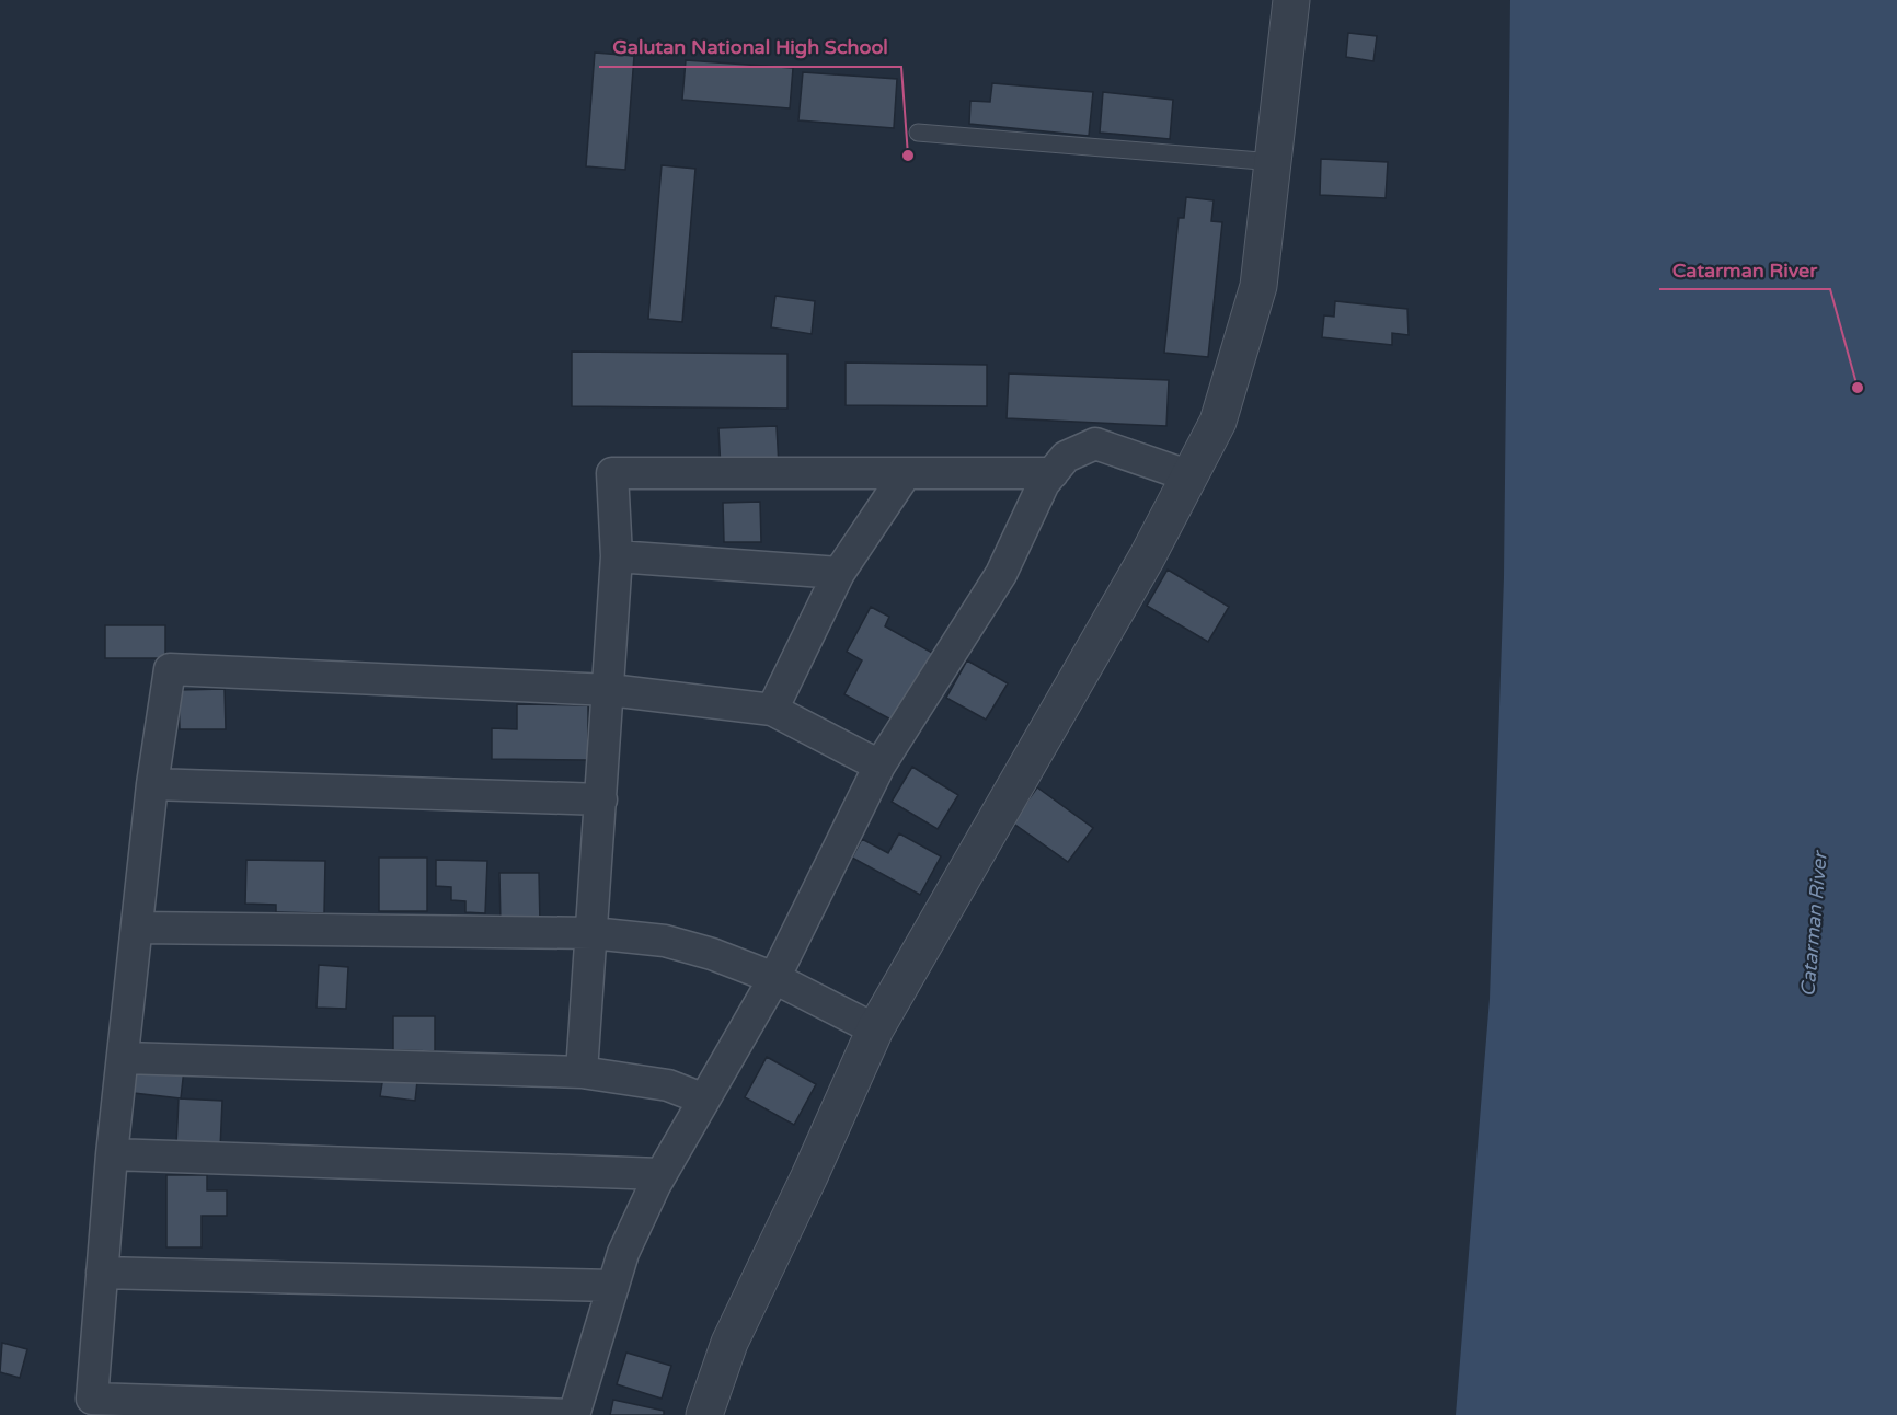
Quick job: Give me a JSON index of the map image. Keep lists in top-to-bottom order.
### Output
{
  "water": ["Catarman River"],
  "places": ["Galutan National High School", "Catarman River"]
}
